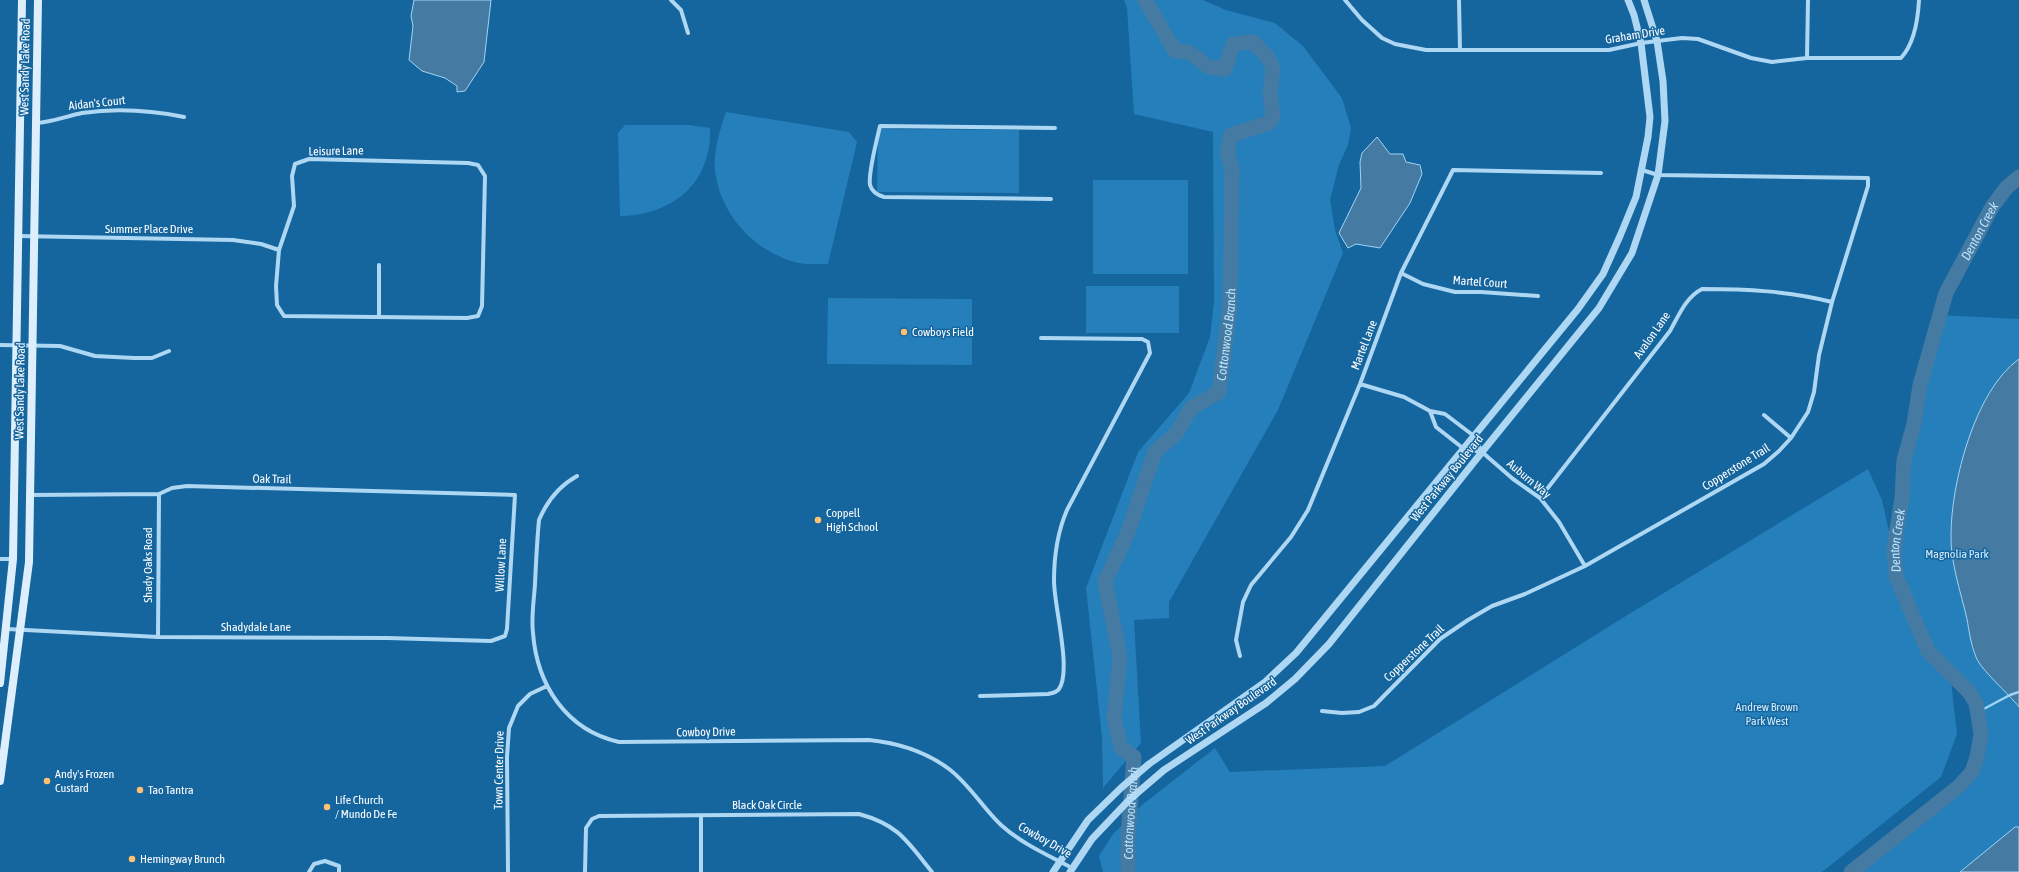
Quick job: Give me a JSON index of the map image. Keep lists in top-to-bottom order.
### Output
{
  "streets": {
    "main road": ["West Sandy Lake Road"],
    "street": [
      "Graham Drive",
      "Aidan's Court",
      "Leisure Lane",
      "Summer Place Drive",
      "Martel Court",
      "Avalon Lane",
      "Martel Lane",
      "Copperstone Trail",
      "West Parkway Boulevard",
      "Oak Trail",
      "Auburn Way",
      "Shady Oaks Road",
      "Willow Lane",
      "Shadydale Lane",
      "Cowboy Drive",
      "Town Center Drive",
      "Black Oak Circle"
    ]
  },
  "crossings": [
    ["Graham Drive", "West Parkway Boulevard"],
    ["West Sandy Lake Road", "Aidan's Court"],
    ["West Sandy Lake Road", "Summer Place Drive"],
    ["West Sandy Lake Road", "Oak Trail"],
    ["West Sandy Lake Road", "Shadydale Lane"],
    ["Leisure Lane", "Summer Place Drive"],
    ["Martel Court", "Martel Lane"],
    ["Avalon Lane", "Copperstone Trail"],
    ["Avalon Lane", "Auburn Way"],
    ["Martel Lane", "Auburn Way"],
    ["Copperstone Trail", "West Parkway Boulevard"],
    ["Copperstone Trail", "Auburn Way"],
    ["West Parkway Boulevard", "Auburn Way"],
    ["West Parkway Boulevard", "Cowboy Drive"],
    ["Oak Trail", "Shady Oaks Road"],
    ["Oak Trail", "Willow Lane"],
    ["Shady Oaks Road", "Shadydale Lane"],
    ["Willow Lane", "Shadydale Lane"],
    ["Cowboy Drive", "Town Center Drive"]
  ],
  "water": ["Denton Creek", "Cottonwood Branch"],
  "parks": ["Magnolia Park", "Andrew Brown Park West"],
  "places": [
    "Cowboys Field",
    "Coppell High School",
    "Andy's Frozen Custard",
    "Tao Tantra",
    "Life Church / Mundo De Fe",
    "Hemingway Brunch"
  ]
}
